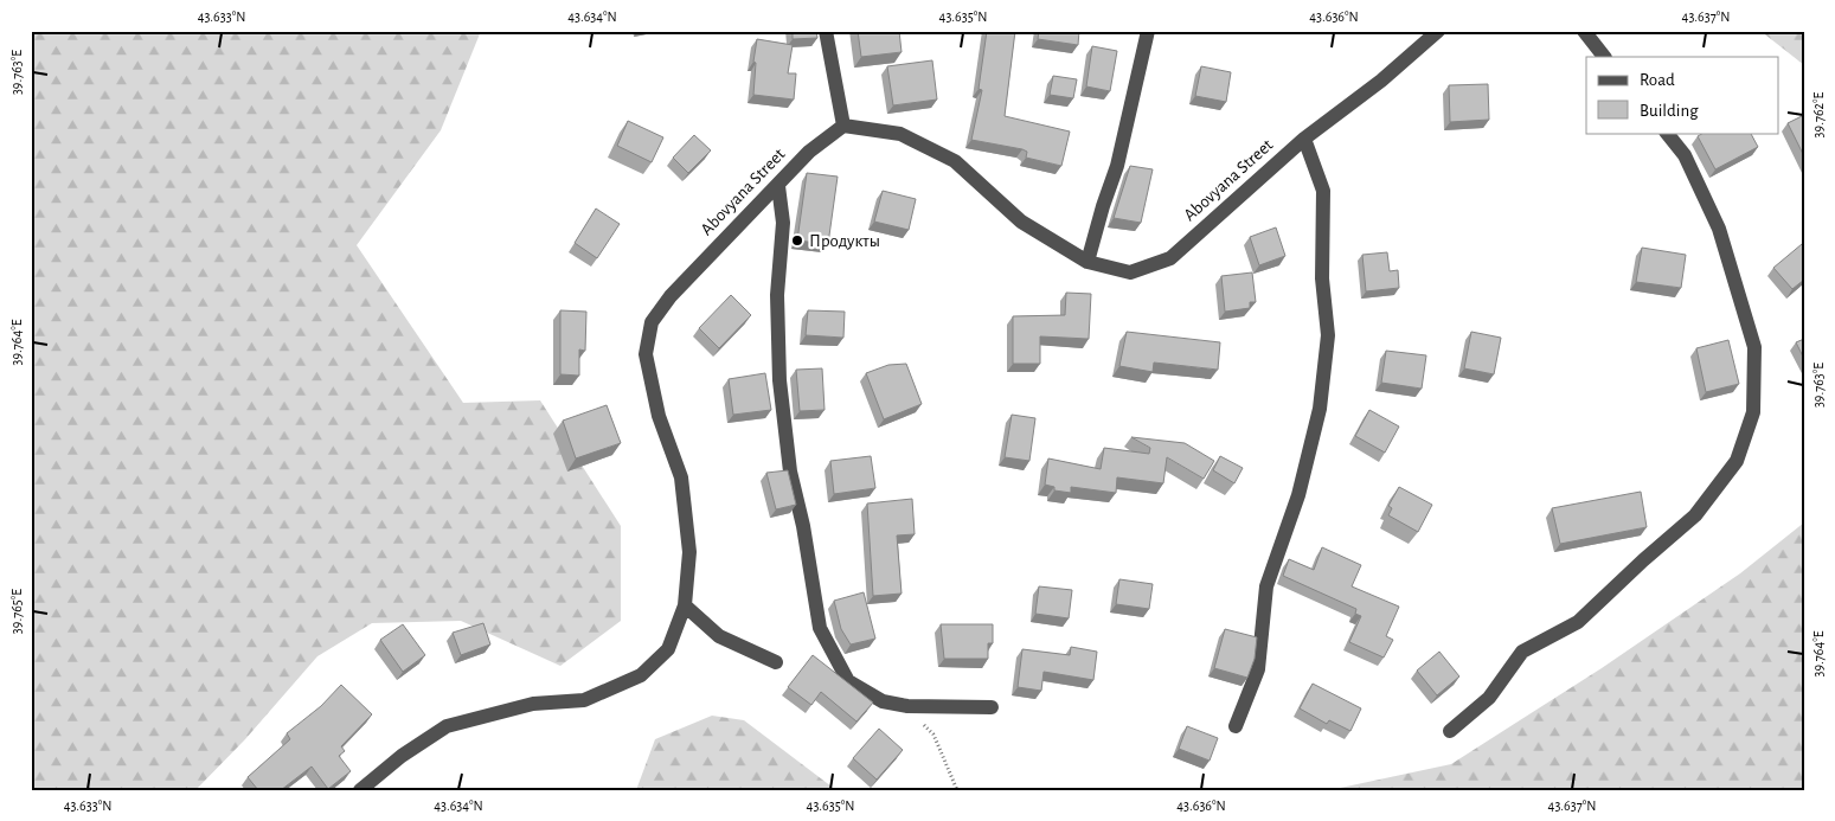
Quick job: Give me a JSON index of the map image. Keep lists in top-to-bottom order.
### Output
{
  "streets": {
    "street": ["Abovyana Street"]
  },
  "places": ["Продукты"],
  "legend": ["Road", "Building"],
  "coordinates": [
    "43.633°N",
    "43.634°N",
    "43.635°N",
    "43.636°N",
    "43.637°N",
    "39.763°E",
    "39.762°E",
    "39.764°E",
    "39.765°E"
  ]
}
